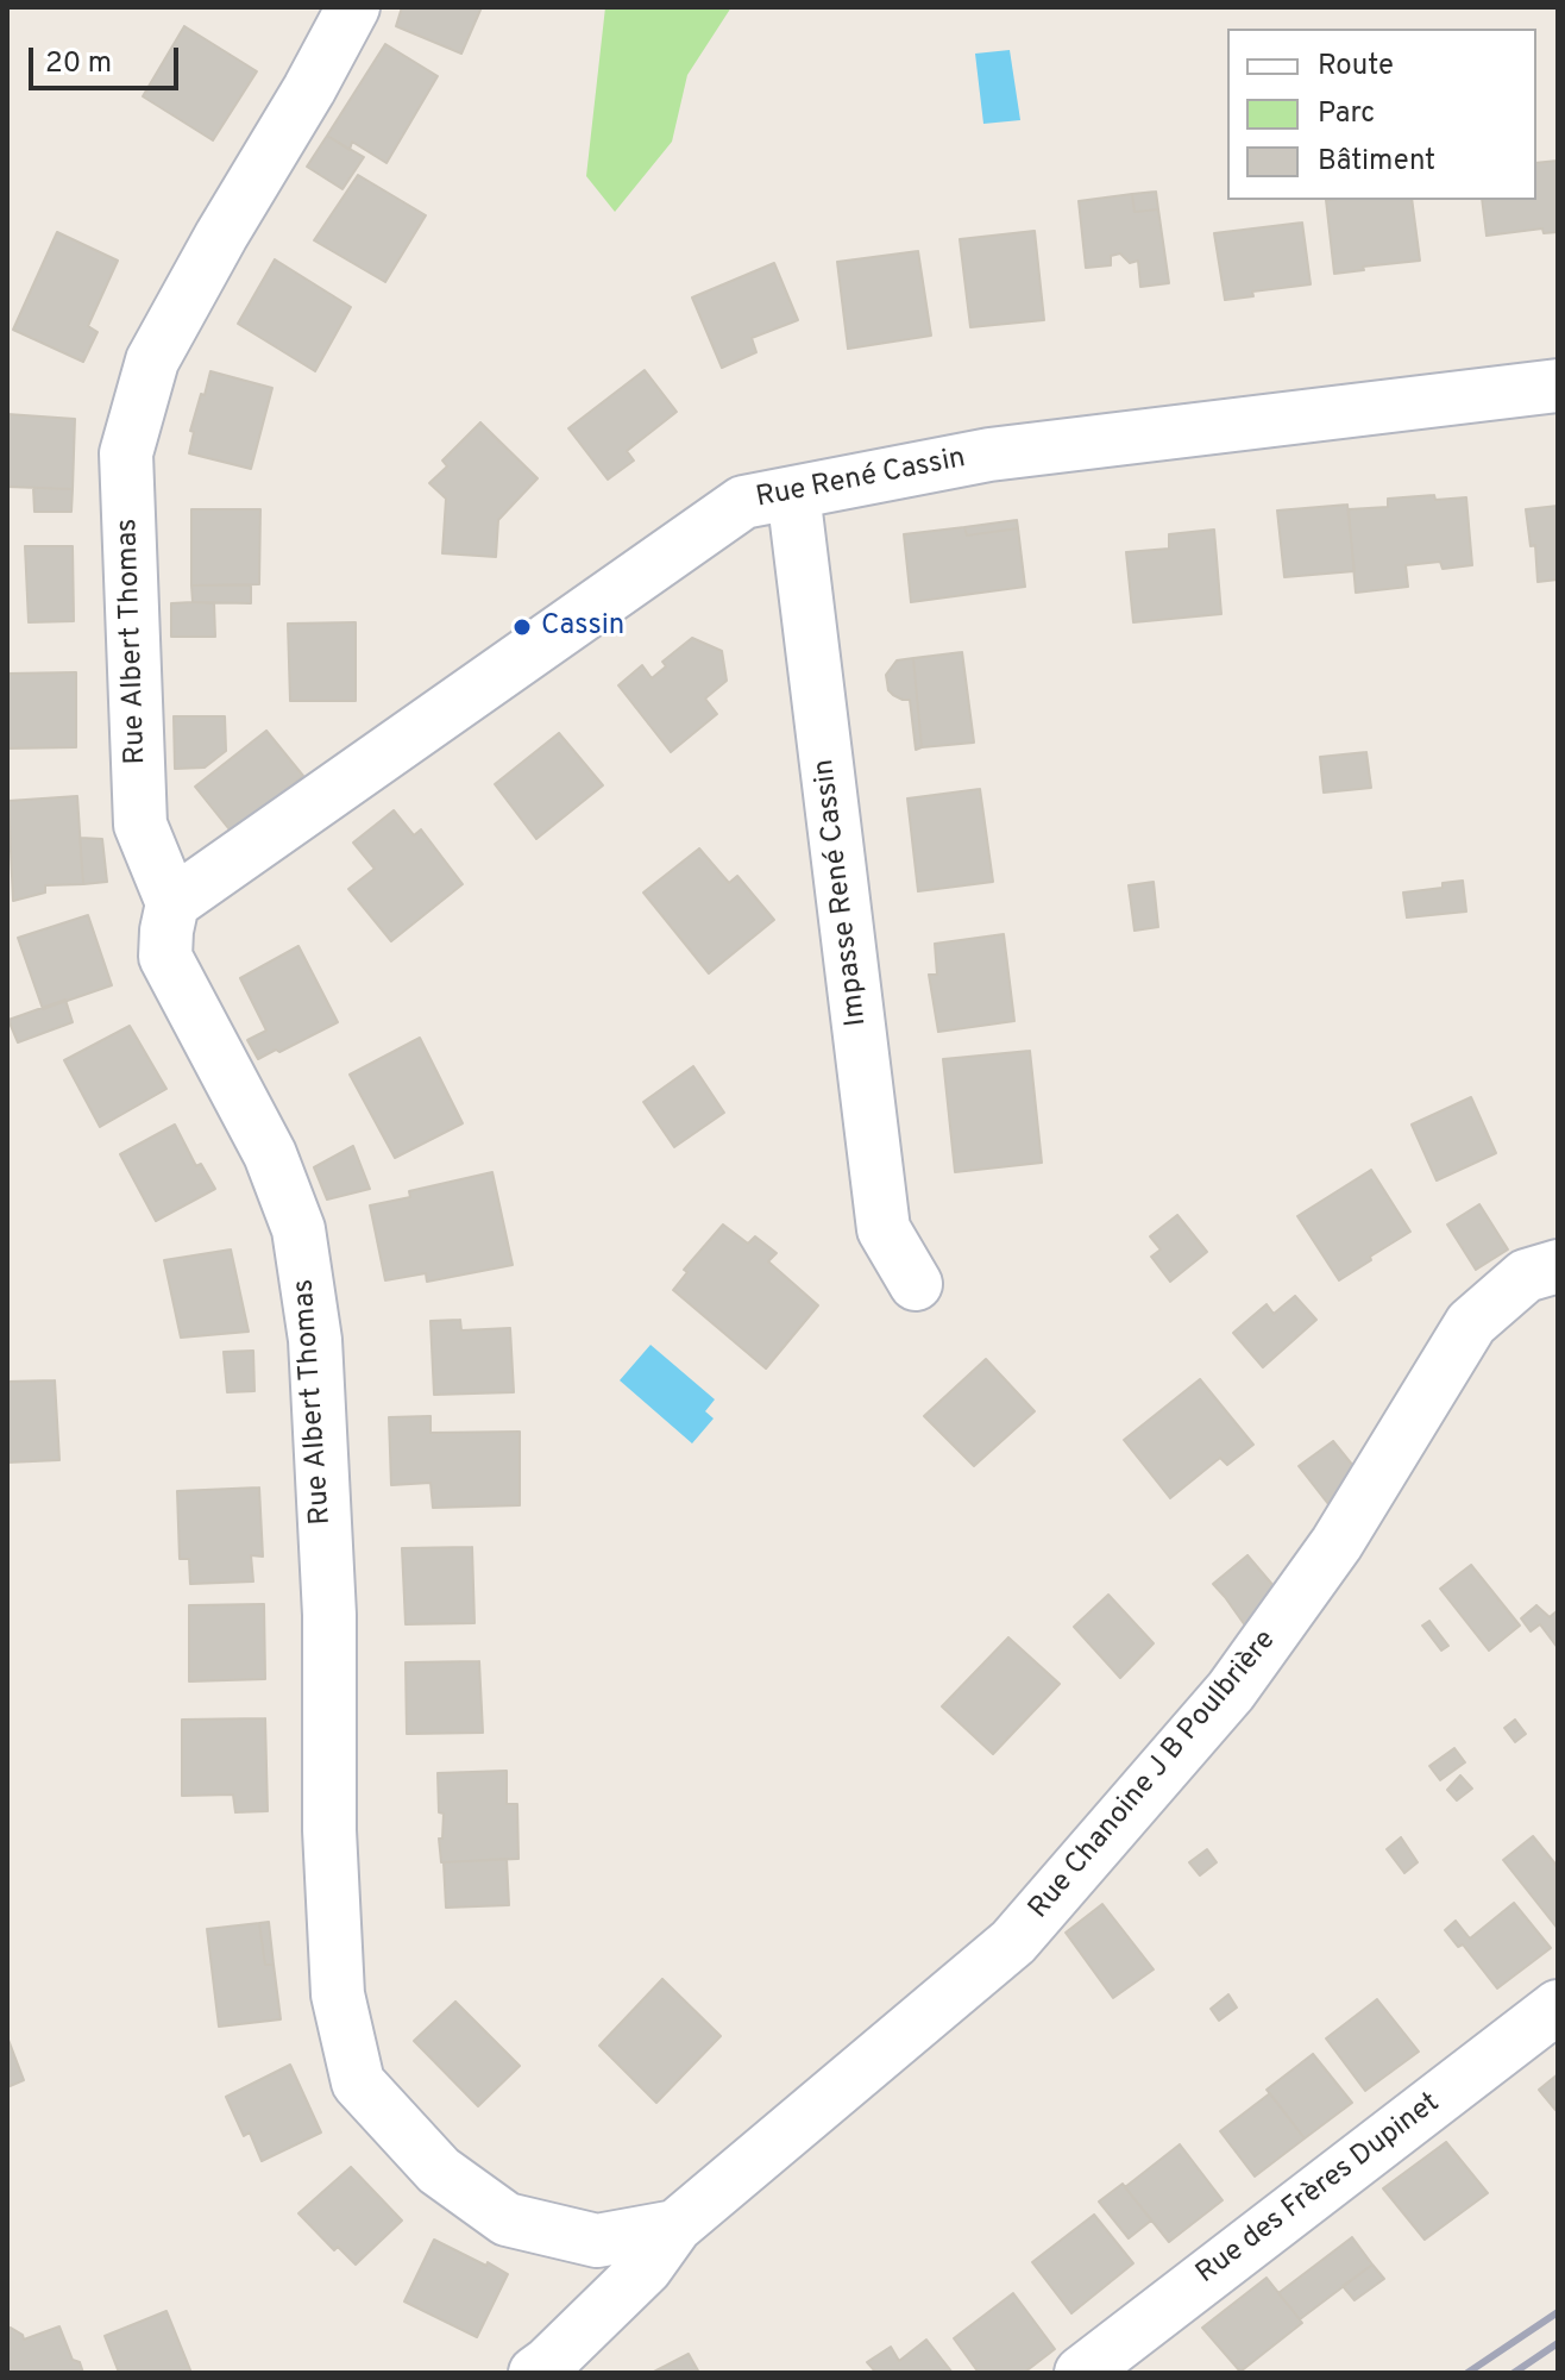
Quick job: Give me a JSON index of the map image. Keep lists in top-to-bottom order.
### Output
{
  "streets": {
    "street": [
      "Rue René Cassin",
      "Rue Albert Thomas",
      "Impasse René Cassin",
      "Rue Chanoine J B Poulbrière",
      "Rue des Frères Dupinet"
    ]
  },
  "crossings": [
    ["Rue René Cassin", "Rue Albert Thomas"],
    ["Rue René Cassin", "Impasse René Cassin"],
    ["Rue Albert Thomas", "Rue Chanoine J B Poulbrière"]
  ],
  "places": ["Cassin"],
  "legend": ["Route", "Parc", "Bâtiment"],
  "scale_bar": "20 m"
}
